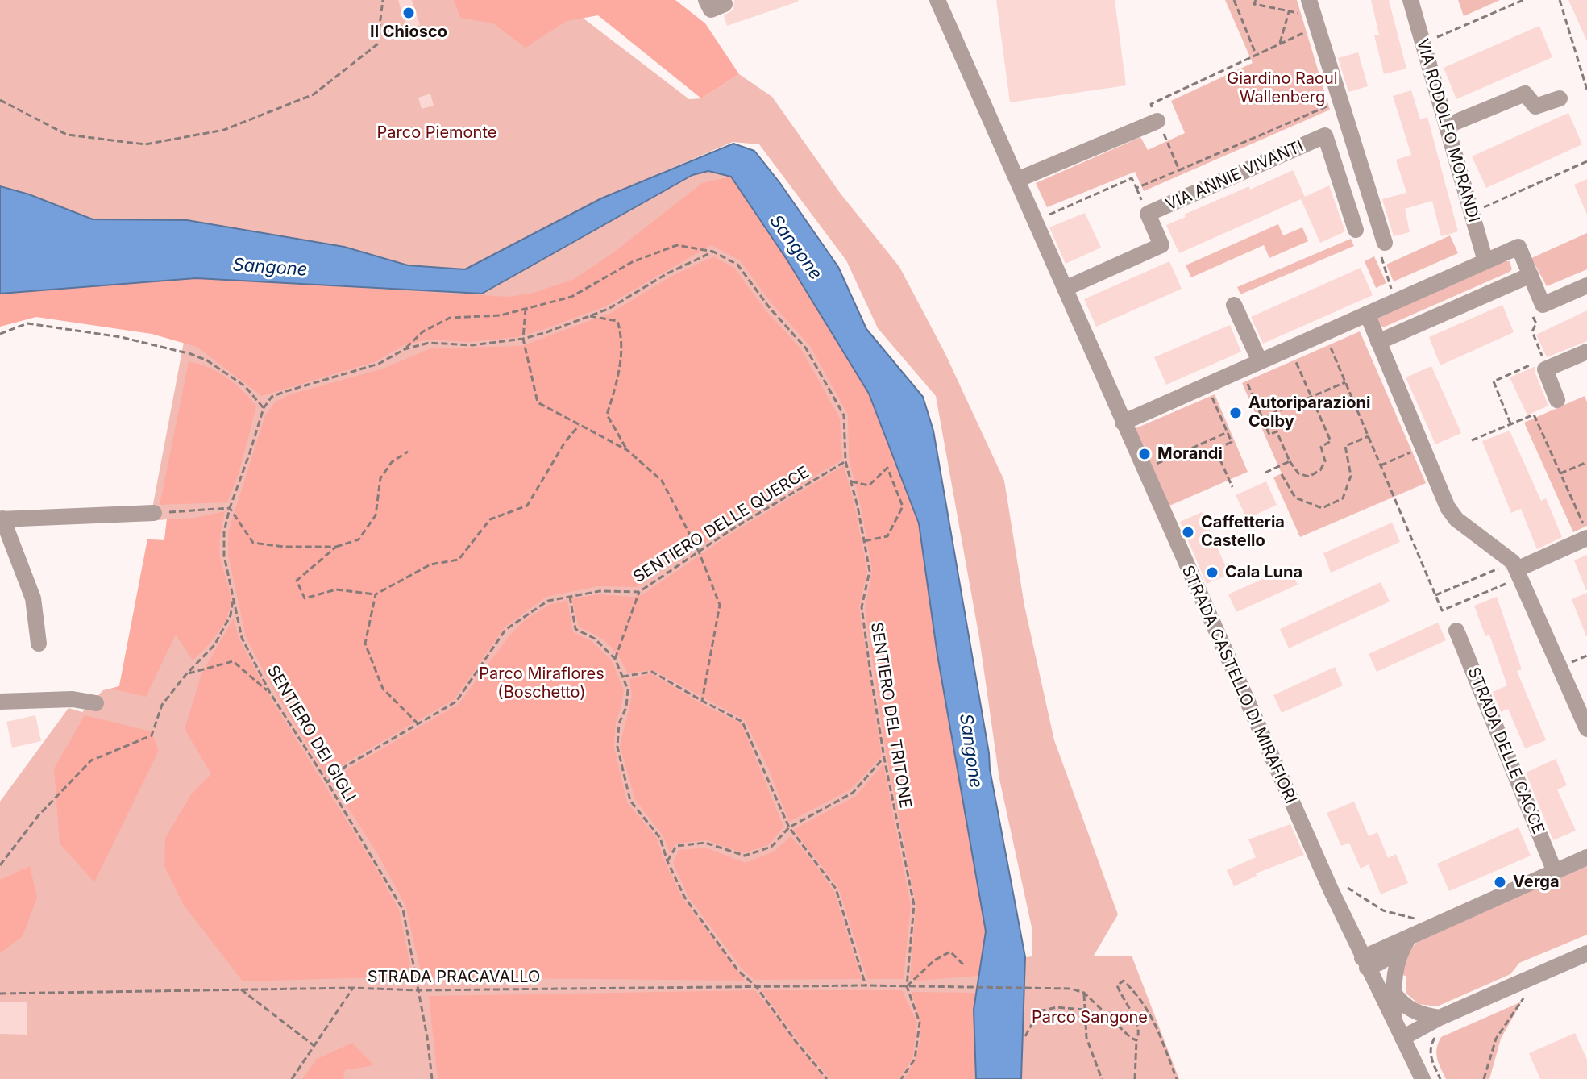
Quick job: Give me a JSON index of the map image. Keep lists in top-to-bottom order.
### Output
{
  "streets": {
    "street": [
      "VIA RODOLFO MORANDI",
      "VIA ANNIE VIVANTI",
      "STRADA CASTELLO DI MIRAFIORI",
      "STRADA DELLE CACCE"
    ],
    "path": [
      "SENTIERO DELLE QUERCE",
      "SENTIERO DEL TRITONE",
      "SENTIERO DEI GIGLI",
      "STRADA PRACAVALLO"
    ]
  },
  "crossings": [
    ["VIA ANNIE VIVANTI", "STRADA CASTELLO DI MIRAFIORI"],
    ["SENTIERO DELLE QUERCE", "SENTIERO DEL TRITONE"],
    ["SENTIERO DELLE QUERCE", "SENTIERO DEI GIGLI"],
    ["SENTIERO DEL TRITONE", "STRADA PRACAVALLO"],
    ["SENTIERO DEI GIGLI", "STRADA PRACAVALLO"]
  ],
  "water": ["Sangone"],
  "parks": [
    "Giardino Raoul Wallenberg",
    "Parco Piemonte",
    "Parco Miraflores (Boschetto)",
    "Parco Sangone"
  ],
  "places": [
    "Il Chiosco",
    "Autoriparazioni Colby",
    "Morandi",
    "Caffetteria Castello",
    "Cala Luna",
    "Verga"
  ]
}
